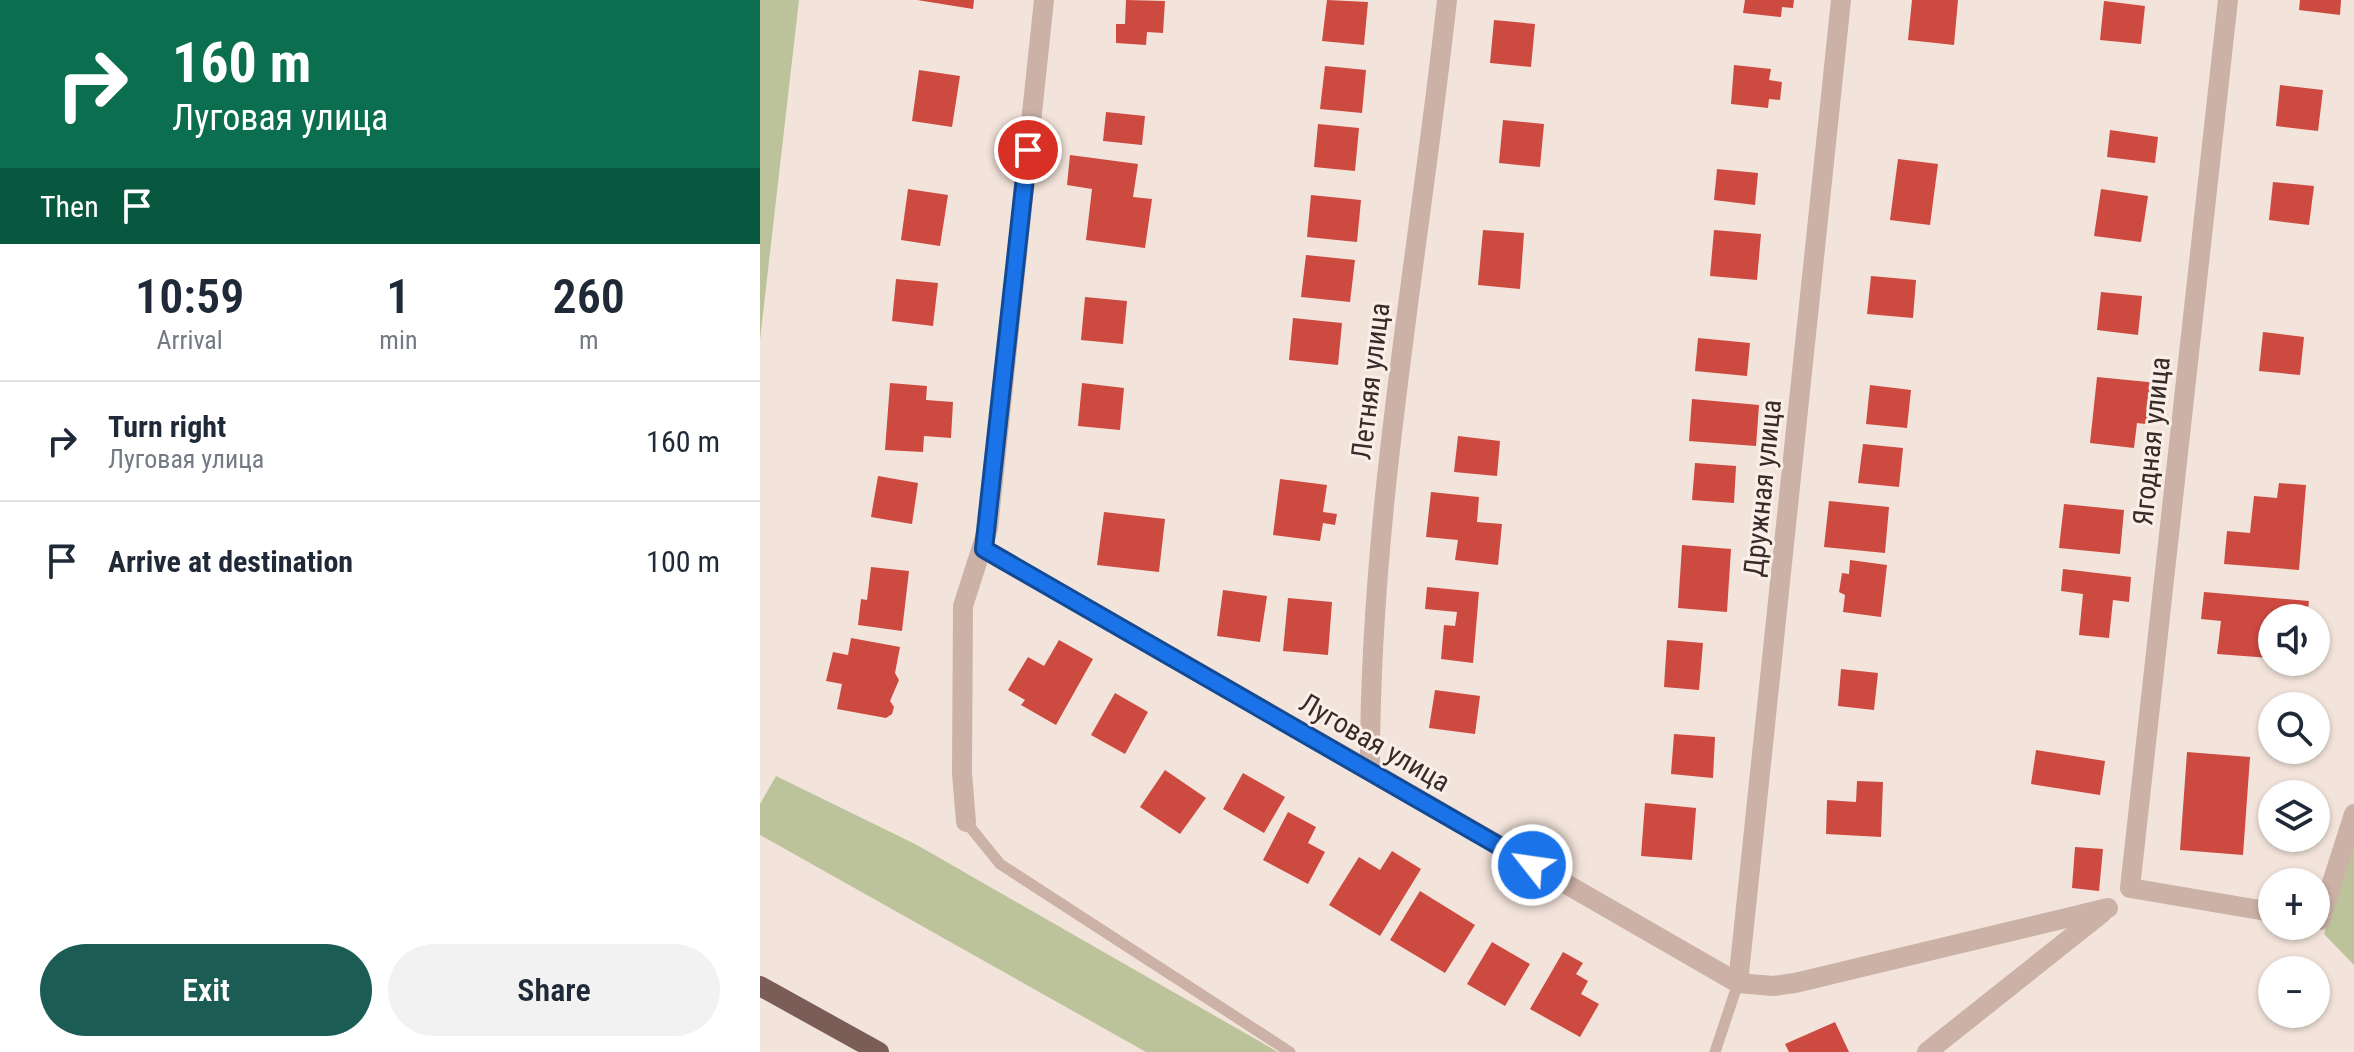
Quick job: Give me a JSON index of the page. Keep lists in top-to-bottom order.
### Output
{
  "streets": {
    "street": [
      "Летняя улица",
      "Ягодная улица",
      "Дружная улица",
      "Луговая улица"
    ]
  },
  "crossings": [
    ["Летняя улица", "Луговая улица"],
    ["Дружная улица", "Луговая улица"]
  ],
  "page": {
    "turn": ["160 m", "Луговая улица"],
    "then": "Then",
    "eta": [
      "10:59",
      "Arrival",
      "1",
      "min",
      "260",
      "m"
    ],
    "list": [
      {
        "name": "Turn right",
        "note": "Луговая улица",
        "value": "160 m"
      },
      {
        "name": "Arrive at destination",
        "value": "100 m"
      }
    ],
    "map_buttons": ["+", "−"],
    "buttons": ["Exit", "Share"]
  }
}
